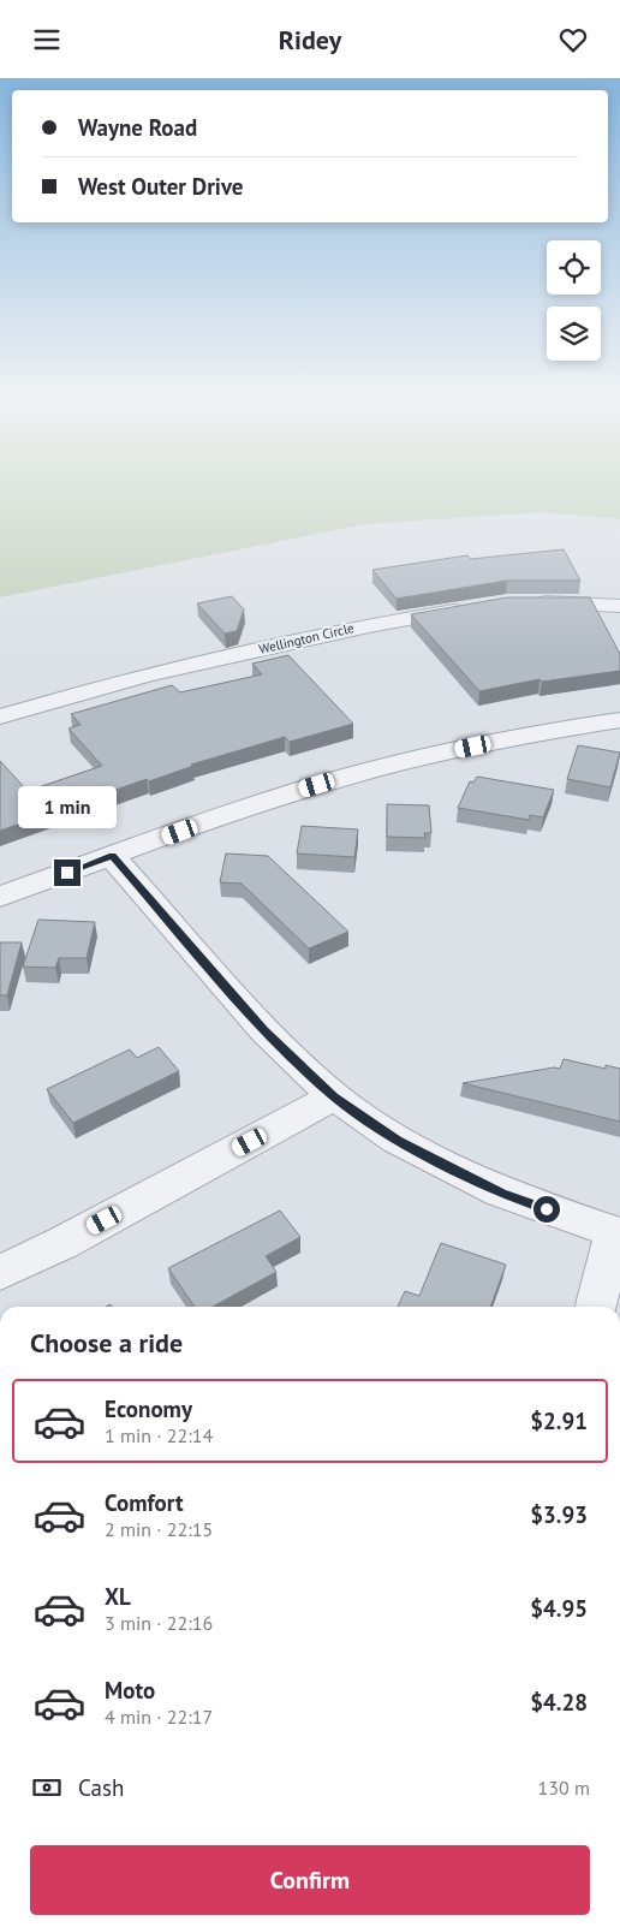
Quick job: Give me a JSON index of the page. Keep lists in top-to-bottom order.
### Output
{
  "streets": {
    "street": ["Wellington Circle"]
  },
  "page": {
    "header": "Ridey",
    "banner": ["Wayne Road", "West Outer Drive"],
    "bubble": "1 min",
    "heading": "Choose a ride",
    "list": [
      {
        "name": "Economy",
        "note": "1 min · 22:14",
        "value": "$2.91"
      },
      {
        "name": "Comfort",
        "note": "2 min · 22:15",
        "value": "$3.93"
      },
      {
        "name": "XL",
        "note": "3 min · 22:16",
        "value": "$4.95"
      },
      {
        "name": "Moto",
        "note": "4 min · 22:17",
        "value": "$4.28"
      }
    ],
    "pay": ["Cash", "130 m"],
    "buttons": "Confirm"
  }
}
